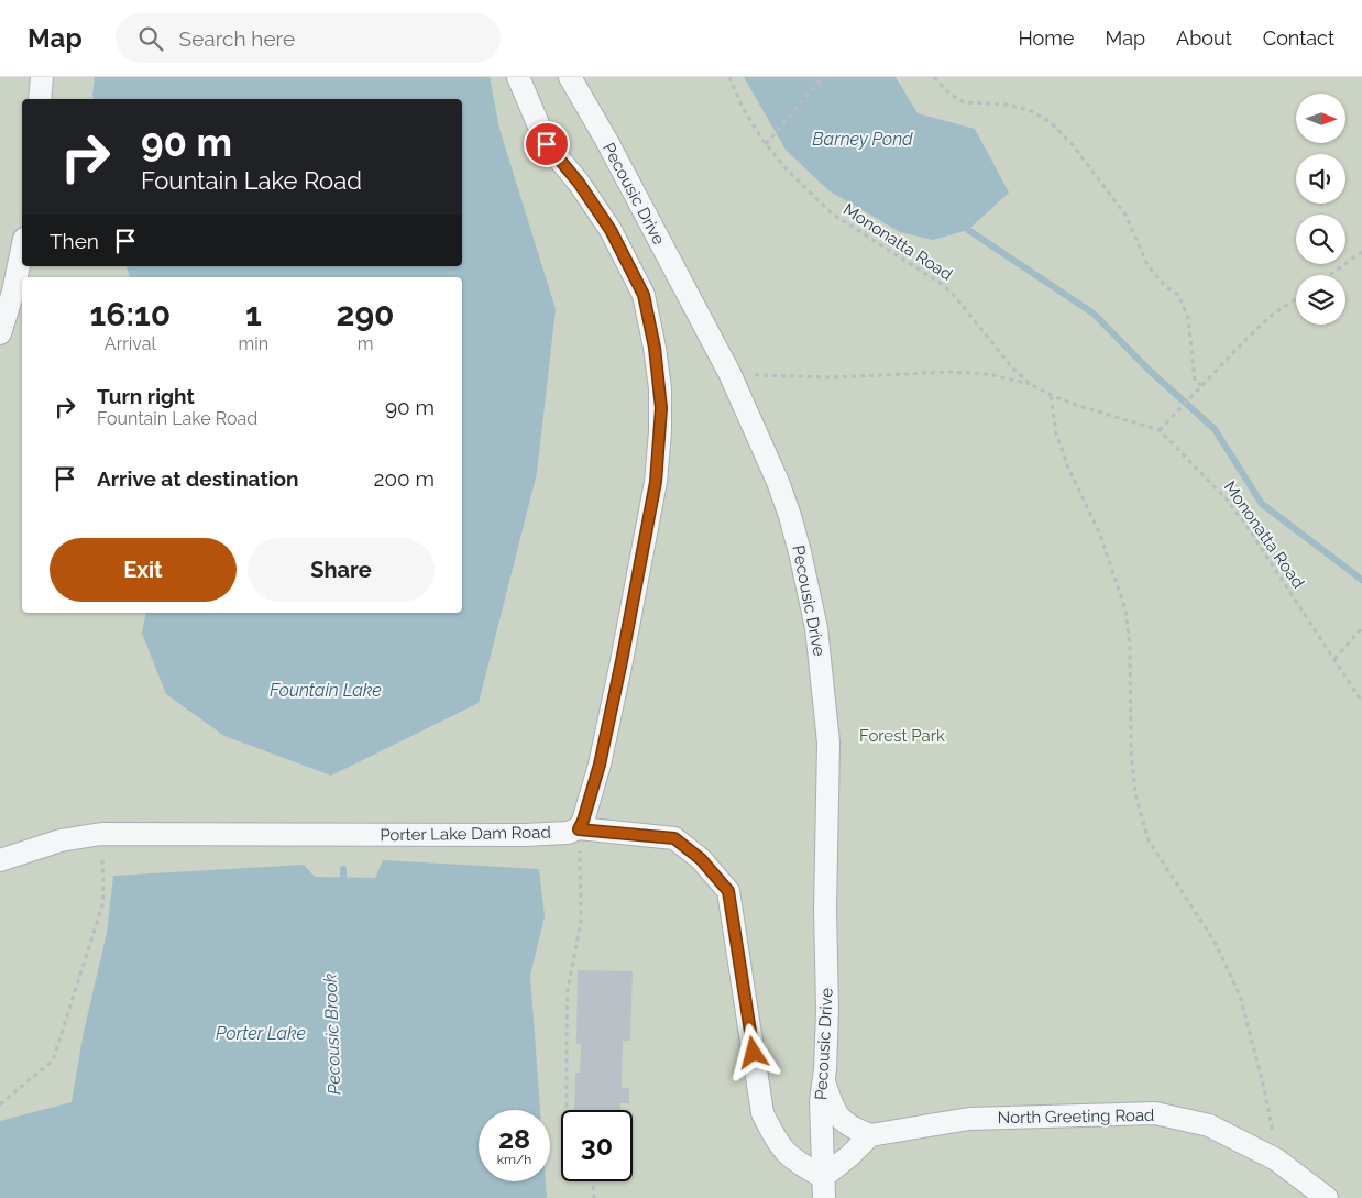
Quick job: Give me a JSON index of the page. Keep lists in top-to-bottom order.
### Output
{
  "streets": {
    "street": ["Pecousic Drive", "Porter Lake Dam Road", "North Greeting Road"],
    "path": ["Mononatta Road"]
  },
  "crossings": [
    ["Pecousic Drive", "Porter Lake Dam Road"]
  ],
  "water": [
    "Barney Pond",
    "Fountain Lake",
    "Porter Lake",
    "Pecousic Brook"
  ],
  "parks": ["Forest Park"],
  "north": "right",
  "page": {
    "header": "Map",
    "search": "Search here",
    "nav": [
      "Home",
      "Map",
      "About",
      "Contact"
    ],
    "turn": ["90 m", "Fountain Lake Road"],
    "then": "Then",
    "eta": [
      "16:10",
      "Arrival",
      "1",
      "min",
      "290",
      "m"
    ],
    "list": [
      {
        "name": "Turn right",
        "note": "Fountain Lake Road",
        "value": "90 m"
      },
      {
        "name": "Arrive at destination",
        "value": "200 m"
      }
    ],
    "buttons": ["Exit", "Share"],
    "speed": "28 km/h",
    "limit": "30"
  }
}
